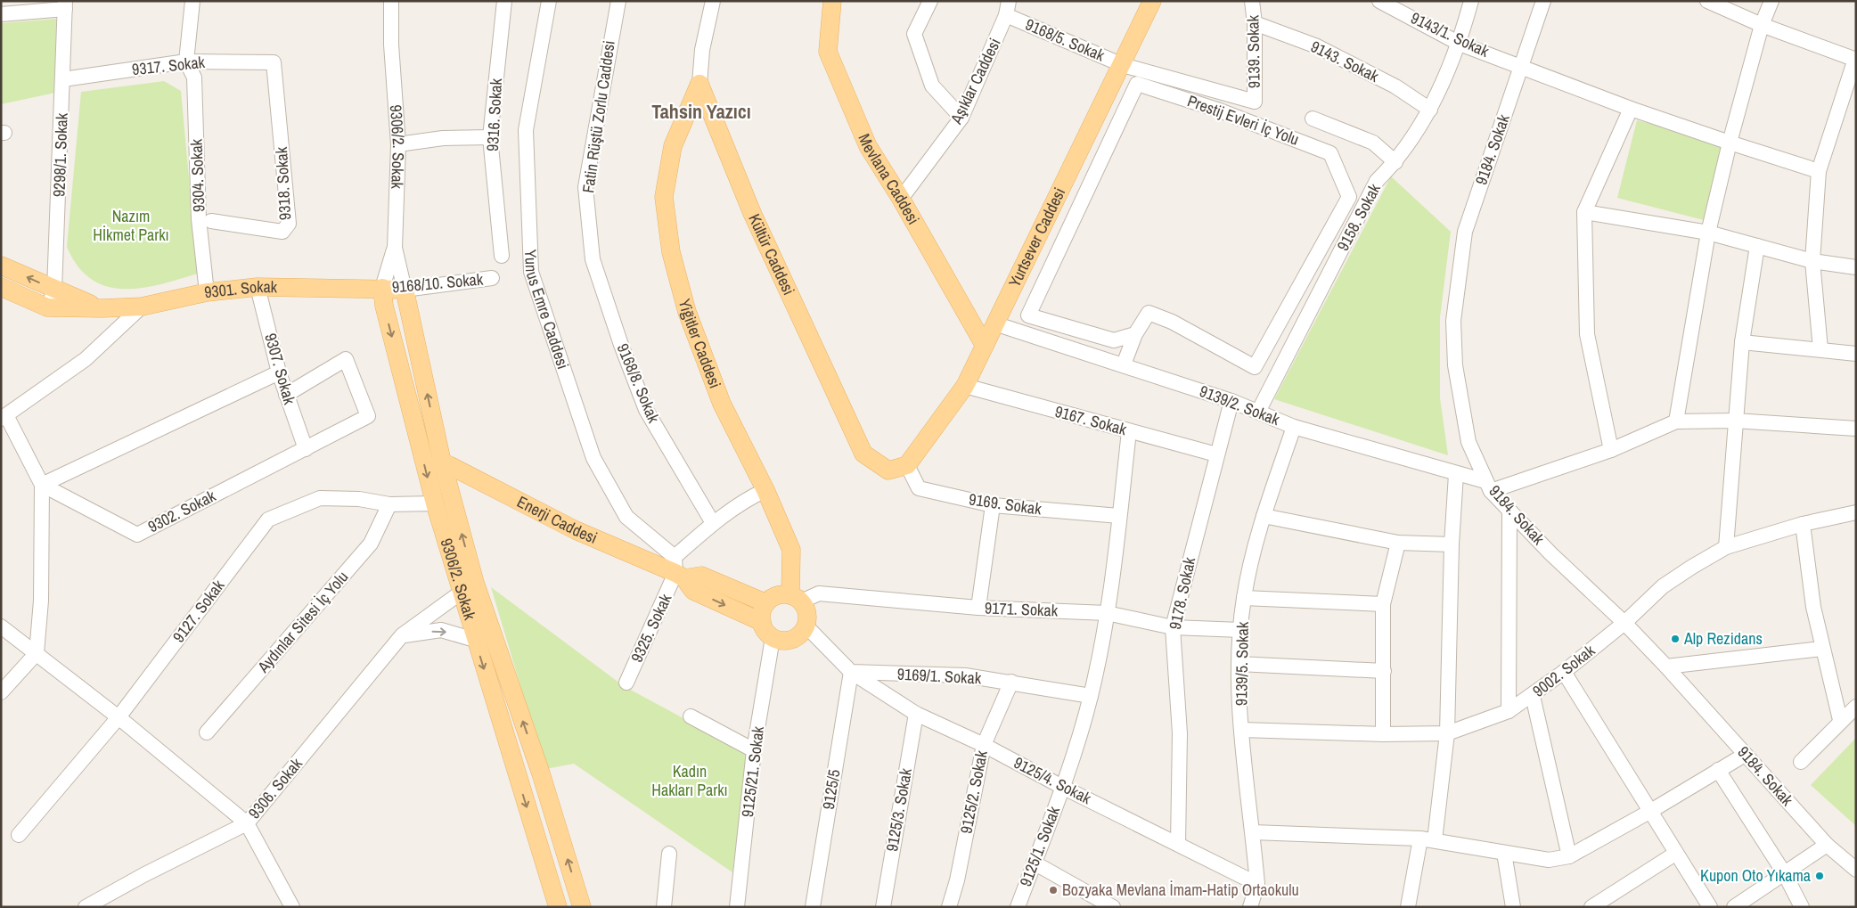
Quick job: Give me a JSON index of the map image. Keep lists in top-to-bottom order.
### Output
{
  "streets": {
    "main road": [
      "9306/2. Sokak",
      "Mevlana Caddesi",
      "Yurtsever Caddesi",
      "Kültür Caddesi",
      "9168/10. Sokak",
      "9301. Sokak",
      "Yunus Emre Caddesi",
      "Yiğitler Caddesi",
      "Enerji Caddesi"
    ],
    "street": [
      "9143/1. Sokak",
      "9168/5. Sokak",
      "9139. Sokak",
      "9143. Sokak",
      "9317. Sokak",
      "Aşıklar Caddesi",
      "9316. Sokak",
      "Fatin Rüştü Zorlu Caddesi",
      "Prestij Evleri İç Yolu",
      "9184. Sokak",
      "9298/1. Sokak",
      "9304. Sokak",
      "9318. Sokak",
      "9158. Sokak",
      "9307. Sokak",
      "9168/8. Sokak",
      "9139/2. Sokak",
      "9167. Sokak",
      "9169. Sokak",
      "9302. Sokak",
      "9178. Sokak",
      "9171. Sokak",
      "9127. Sokak",
      "Aydınlar Sitesi İç Yolu",
      "9325. Sokak",
      "9139/5. Sokak",
      "9002. Sokak",
      "9169/1. Sokak",
      "9125/21. Sokak",
      "9125/4. Sokak",
      "9306. Sokak",
      "9125/5",
      "9125/2. Sokak",
      "9125/3. Sokak",
      "9125/1. Sokak"
    ]
  },
  "crossings": [
    ["9143/1. Sokak", "9184. Sokak"],
    ["9143/1. Sokak", "9158. Sokak"],
    ["9168/5. Sokak", "9139. Sokak"],
    ["9168/5. Sokak", "Aşıklar Caddesi"],
    ["9168/5. Sokak", "Yurtsever Caddesi"],
    ["9139. Sokak", "9143. Sokak"],
    ["9143. Sokak", "9158. Sokak"],
    ["9317. Sokak", "9298/1. Sokak"],
    ["9317. Sokak", "9304. Sokak"],
    ["9317. Sokak", "9318. Sokak"],
    ["Aşıklar Caddesi", "Mevlana Caddesi"],
    ["Fatin Rüştü Zorlu Caddesi", "9168/8. Sokak"],
    ["Prestij Evleri İç Yolu", "9139/2. Sokak"],
    ["9306/2. Sokak", "9168/10. Sokak"],
    ["9306/2. Sokak", "9301. Sokak"],
    ["9306/2. Sokak", "Enerji Caddesi"],
    ["9306/2. Sokak", "9127. Sokak"],
    ["9306/2. Sokak", "9306. Sokak"],
    ["9184. Sokak", "9139/2. Sokak"],
    ["9184. Sokak", "9002. Sokak"],
    ["9298/1. Sokak", "9301. Sokak"],
    ["9304. Sokak", "9301. Sokak"],
    ["Mevlana Caddesi", "Yurtsever Caddesi"],
    ["9158. Sokak", "9139/2. Sokak"],
    ["Yurtsever Caddesi", "Kültür Caddesi"],
    ["Yurtsever Caddesi", "9139/2. Sokak"],
    ["Yurtsever Caddesi", "9167. Sokak"],
    ["Yurtsever Caddesi", "9169. Sokak"],
    ["Kültür Caddesi", "Yiğitler Caddesi"],
    ["Kültür Caddesi", "9169. Sokak"],
    ["9168/10. Sokak", "9301. Sokak"],
    ["9301. Sokak", "9307. Sokak"],
    ["Yunus Emre Caddesi", "Yiğitler Caddesi"],
    ["Yunus Emre Caddesi", "Enerji Caddesi"],
    ["Yunus Emre Caddesi", "9171. Sokak"],
    ["Yunus Emre Caddesi", "9325. Sokak"],
    ["Yunus Emre Caddesi", "9125/21. Sokak"],
    ["Yiğitler Caddesi", "9171. Sokak"],
    ["Yiğitler Caddesi", "9125/21. Sokak"],
    ["9307. Sokak", "9302. Sokak"],
    ["9139/2. Sokak", "9178. Sokak"],
    ["9139/2. Sokak", "9139/5. Sokak"],
    ["9167. Sokak", "9178. Sokak"],
    ["Enerji Caddesi", "9325. Sokak"],
    ["9178. Sokak", "9171. Sokak"],
    ["9178. Sokak", "9125/4. Sokak"],
    ["9171. Sokak", "9139/5. Sokak"],
    ["9171. Sokak", "9125/21. Sokak"],
    ["9127. Sokak", "Aydınlar Sitesi İç Yolu"],
    ["9139/5. Sokak", "9002. Sokak"],
    ["9139/5. Sokak", "9125/4. Sokak"],
    ["9169/1. Sokak", "9125/4. Sokak"],
    ["9169/1. Sokak", "9125/5"],
    ["9169/1. Sokak", "9125/2. Sokak"],
    ["9125/4. Sokak", "9125/5"],
    ["9125/4. Sokak", "9125/2. Sokak"],
    ["9125/4. Sokak", "9125/3. Sokak"],
    ["9125/4. Sokak", "9125/1. Sokak"]
  ],
  "districts": ["Tahsin Yazıcı"],
  "parks": ["Nazım Hİkmet Parkı", "Kadın Hakları Parkı"],
  "places": ["Alp Rezidans", "Kupon Oto Yıkama", "Bozyaka Mevlana İmam-Hatip Ortaokulu"]
}
